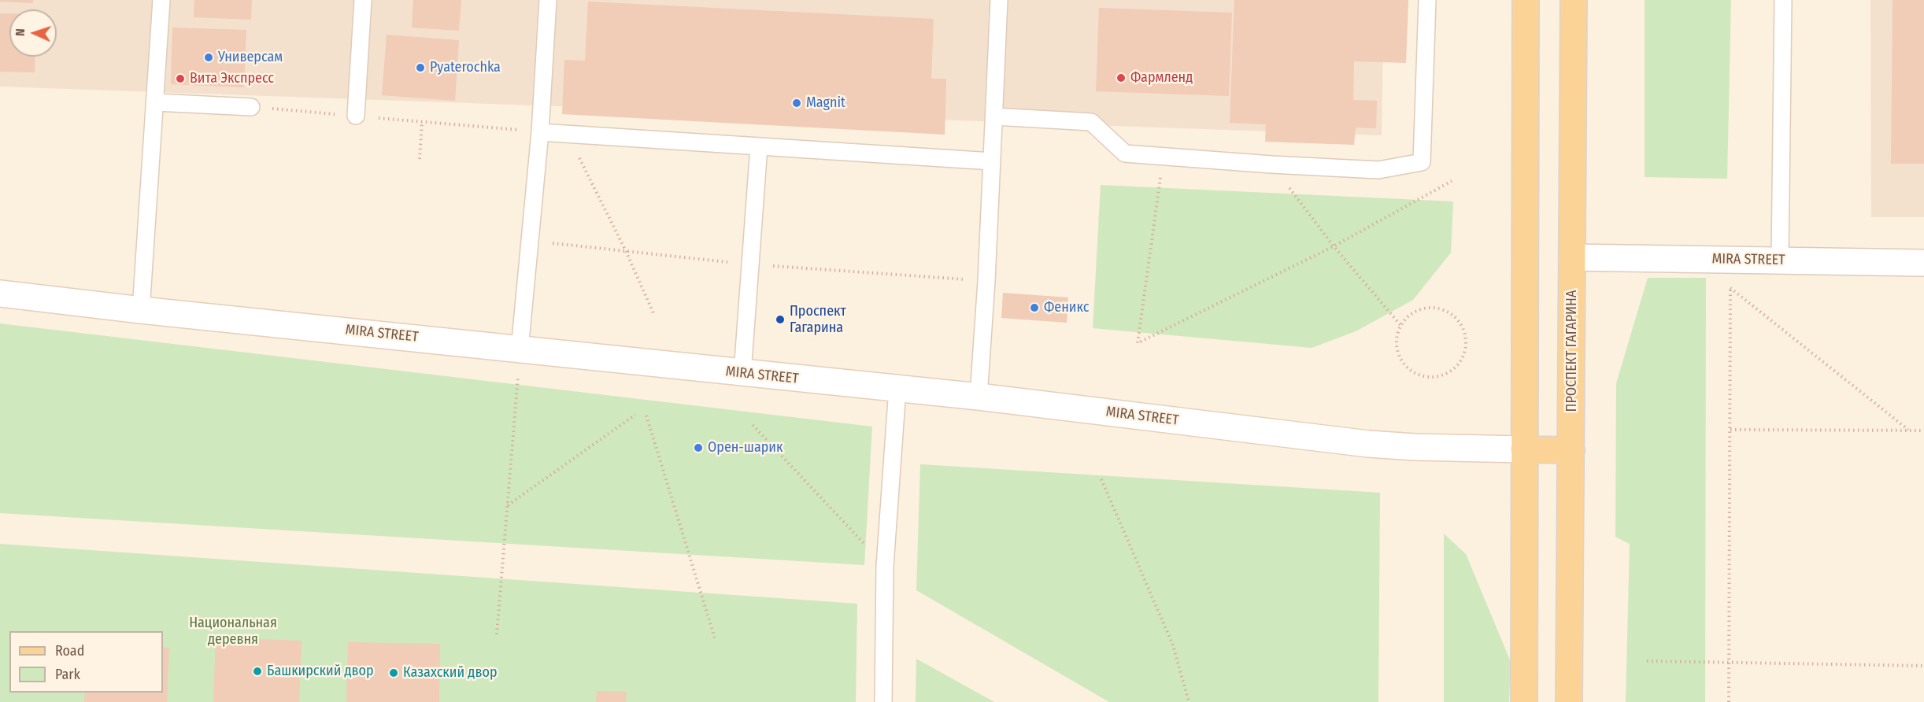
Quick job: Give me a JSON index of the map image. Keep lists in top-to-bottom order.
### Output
{
  "streets": {
    "main road": ["MIRA STREET", "ПРОСПЕКТ ГАГАРИНА"]
  },
  "crossings": [
    ["MIRA STREET", "ПРОСПЕКТ ГАГАРИНА"]
  ],
  "parks": ["Национальная деревня"],
  "places": [
    "Универсам",
    "Pyaterochka",
    "Фармленд",
    "Вита Экспресс",
    "Magnit",
    "Феникс",
    "Проспект Гагарина",
    "Орен-шарик",
    "Башкирский двор",
    "Казахский двор"
  ],
  "legend": ["Road", "Park"],
  "north": "left"
}
